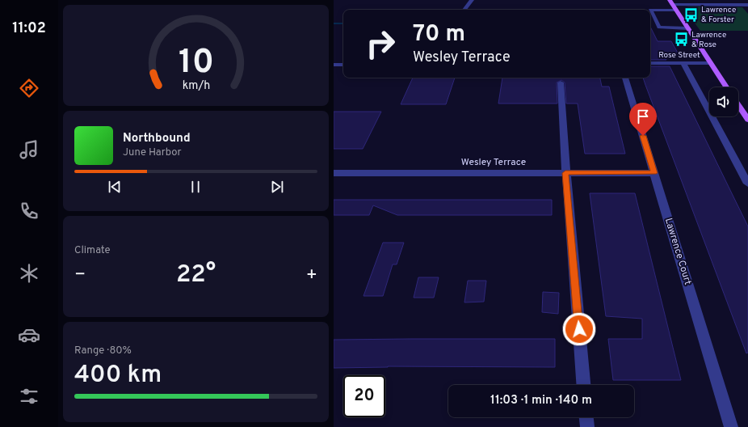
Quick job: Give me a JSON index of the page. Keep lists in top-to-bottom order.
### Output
{
  "streets": {
    "street": ["Rose Street", "Wesley Terrace", "Lawrence Court"]
  },
  "crossings": [
    ["Wesley Terrace", "Lawrence Court"]
  ],
  "places": {
    "bus stop": ["Lawrence & Forster", "Lawrence & Rose"]
  },
  "page": {
    "tabs": "11:02",
    "turn": ["70 m", "Wesley Terrace"],
    "song": ["Northbound", "June Harbor"],
    "tile": [
      "Climate",
      ["Range · 80%", "400 km"]
    ],
    "heat": ["−", "22°", "+"],
    "limit": "20",
    "trip": "11:03 · 1 min · 140 m",
    "gauge": ["10", "km/h"]
  }
}
